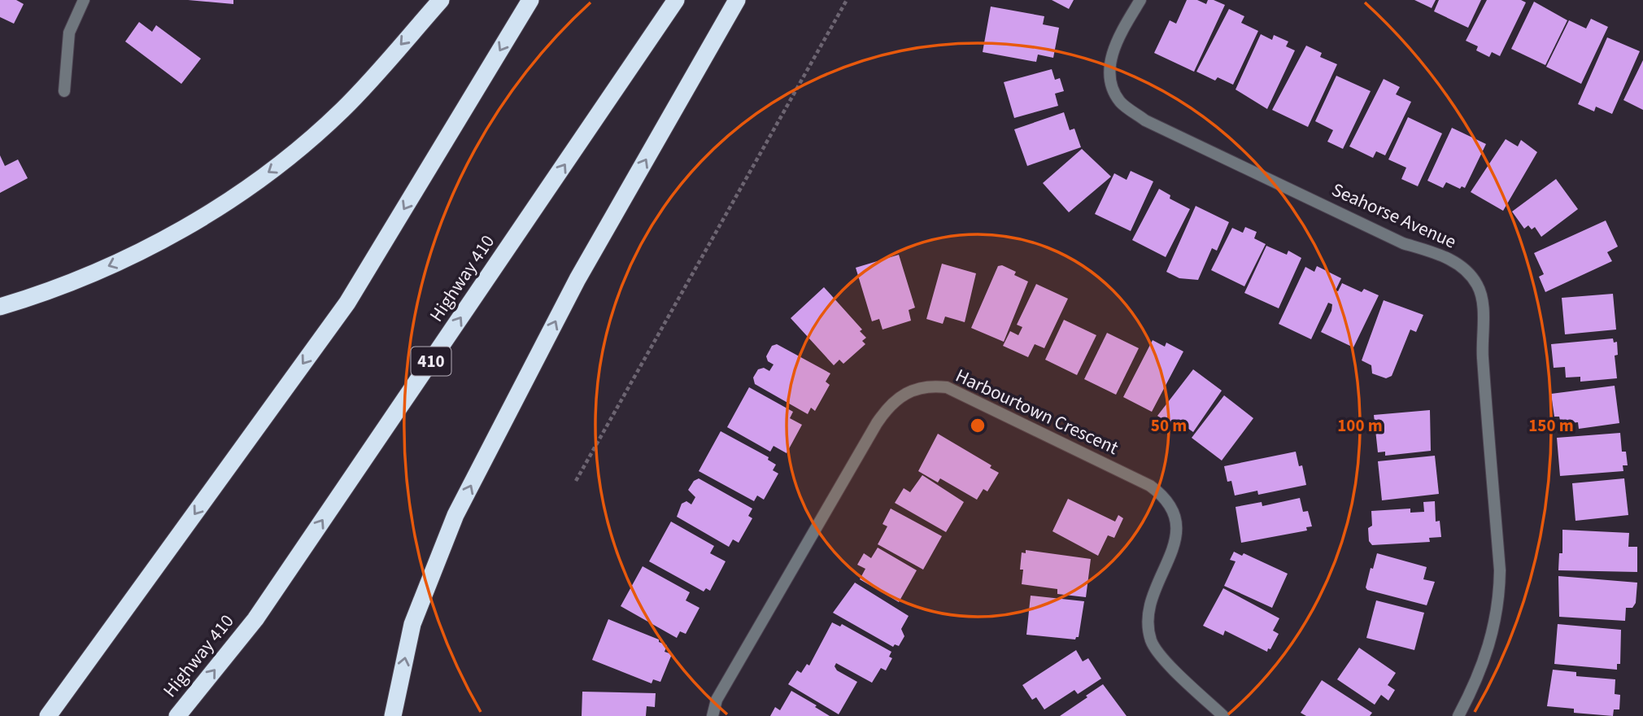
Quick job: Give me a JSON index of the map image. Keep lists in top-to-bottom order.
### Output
{
  "streets": {
    "highway": ["Highway 410", "410"],
    "street": ["Seahorse Avenue", "Harbourtown Crescent"]
  },
  "rings": ["50 m", "100 m", "150 m"]
}
